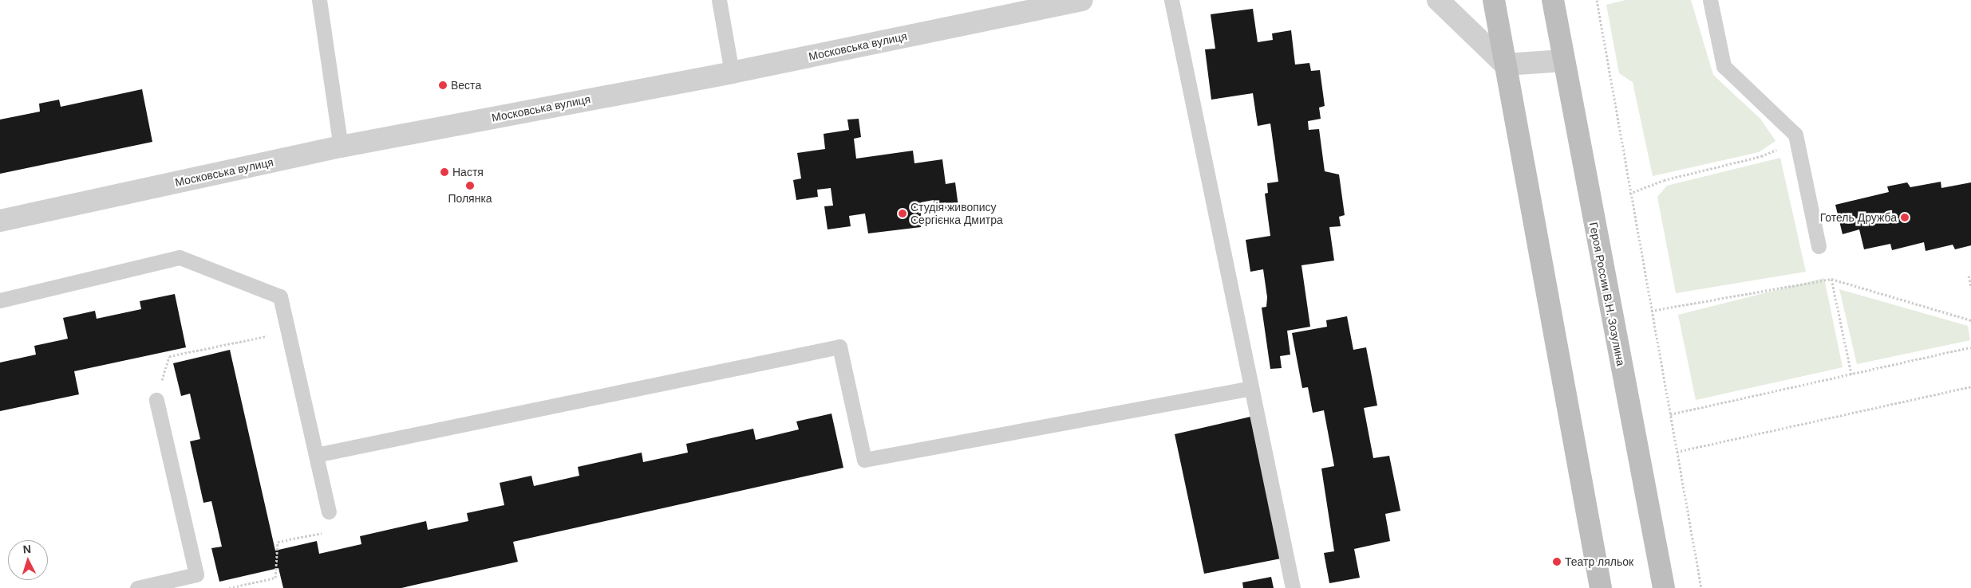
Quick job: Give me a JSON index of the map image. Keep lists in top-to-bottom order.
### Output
{
  "streets": {
    "main road": ["Героя России В.Н. Зозулина"],
    "street": ["Московська вулиця"]
  },
  "places": [
    "Веста",
    "Настя",
    "Полянка",
    "Студія живопису Сергієнка Дмитра",
    "Готель Дружба",
    "Театр ляльок"
  ],
  "north": "top"
}
